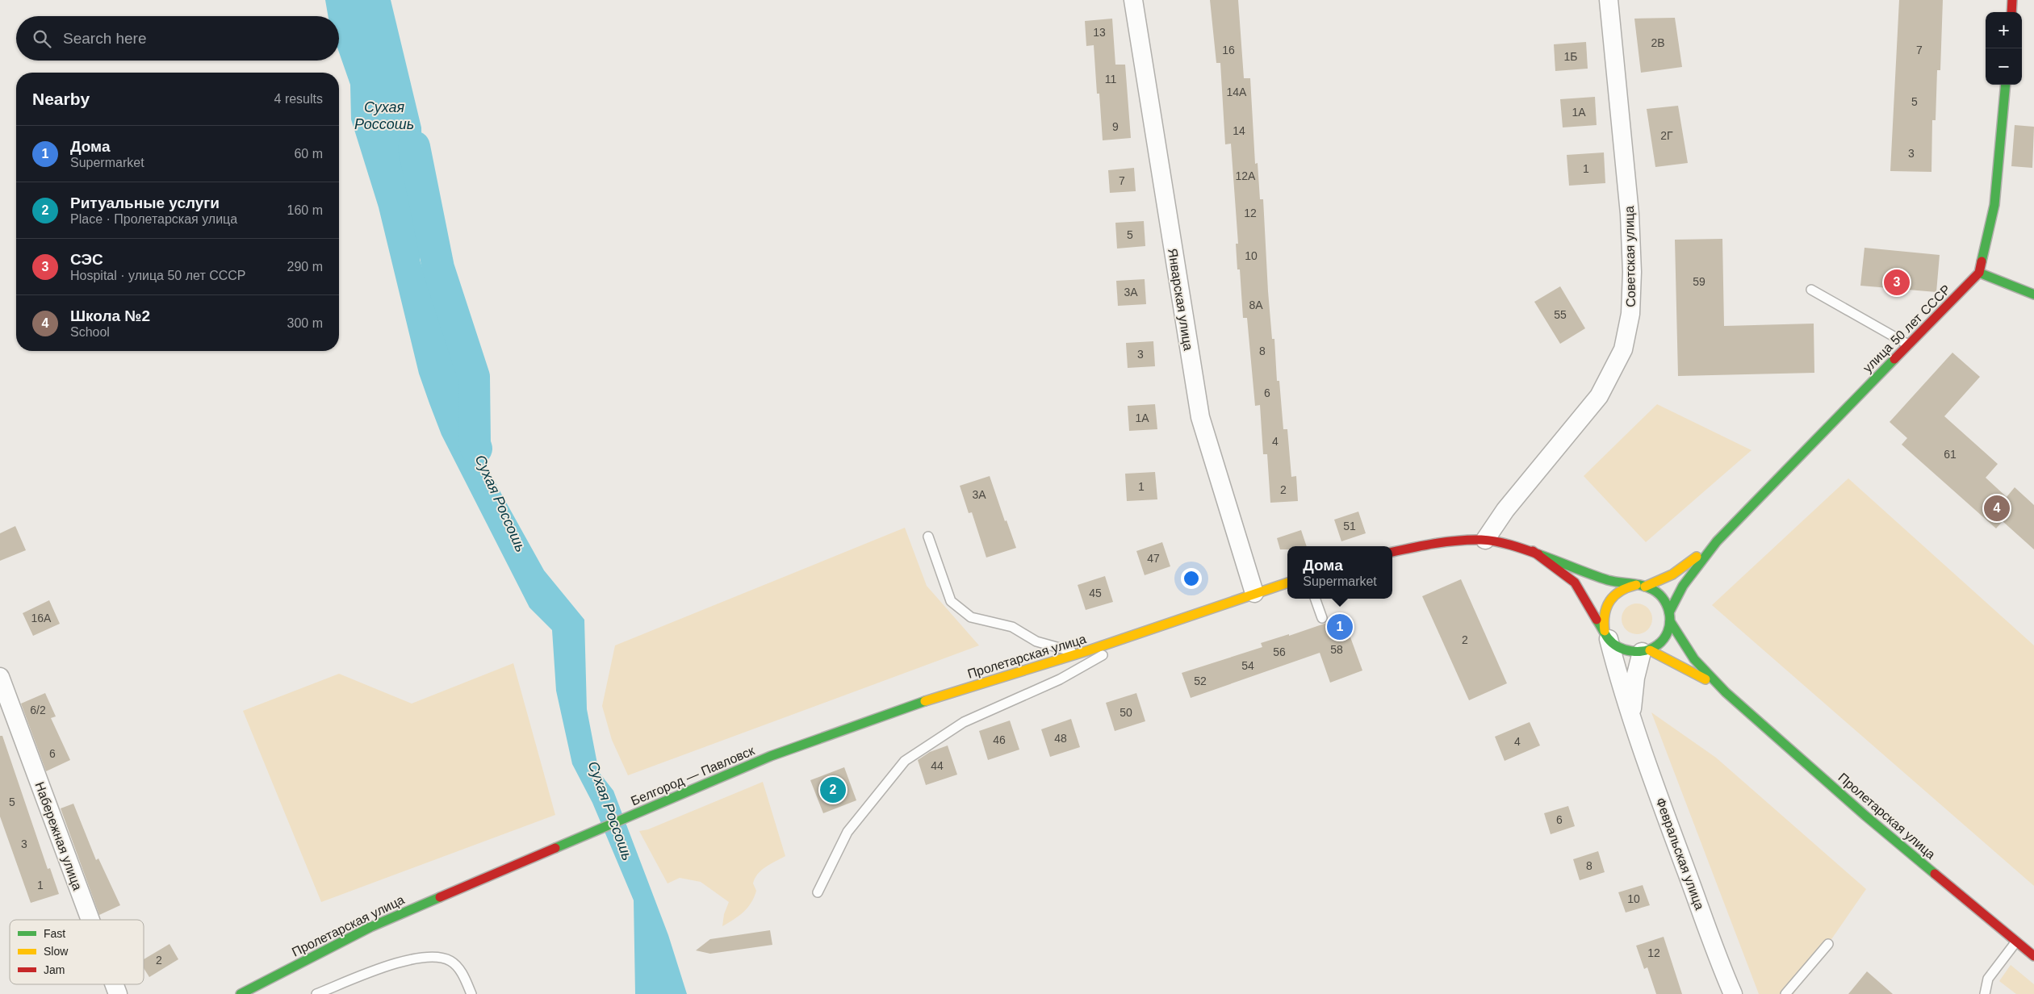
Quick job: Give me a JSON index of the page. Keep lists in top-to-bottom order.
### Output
{
  "streets": {
    "main road": ["улица 50 лет СССР", "Пролетарская улица", "Белгород — Павловск"],
    "street": [
      "Советская улица",
      "Январская улица",
      "Набережная улица",
      "Февральская улица"
    ]
  },
  "crossings": [
    ["Январская улица", "Пролетарская улица"],
    ["Пролетарская улица", "Белгород — Павловск"]
  ],
  "water": ["Сухая Россошь"],
  "house_numbers": [
    "13",
    "2В",
    "16",
    "7",
    "1Б",
    "11",
    "14А",
    "5",
    "1А",
    "9",
    "14",
    "2Г",
    "3",
    "1",
    "12А",
    "7",
    "12",
    "5",
    "10",
    "59",
    "3А",
    "8А",
    "55",
    "8",
    "3",
    "6",
    "1А",
    "4",
    "61",
    "1",
    "2",
    "3А",
    "51",
    "47",
    "45",
    "16А",
    "2",
    "58",
    "56",
    "54",
    "52",
    "6/2",
    "50",
    "48",
    "46",
    "4",
    "6",
    "44",
    "5",
    "6",
    "3",
    "8",
    "1",
    "10",
    "12",
    "2"
  ],
  "legend": ["Fast", "Slow", "Jam"],
  "page": {
    "map_buttons": ["+", "−"],
    "search": "Search here",
    "heading": ["Nearby", "4 results"],
    "list": [
      {
        "mark": "1",
        "name": "Дома",
        "note": "Supermarket",
        "value": "60 m"
      },
      {
        "mark": "2",
        "name": "Ритуальные услуги",
        "note": "Place · Пролетарская улица",
        "value": "160 m"
      },
      {
        "mark": "3",
        "name": "СЭС",
        "note": "Hospital · улица 50 лет СССР",
        "value": "290 m"
      },
      {
        "mark": "4",
        "name": "Школа №2",
        "note": "School",
        "value": "300 m"
      }
    ],
    "pins": [
      "3",
      "4",
      "1",
      "2"
    ],
    "popup": ["Дома", "Supermarket"]
  }
}
